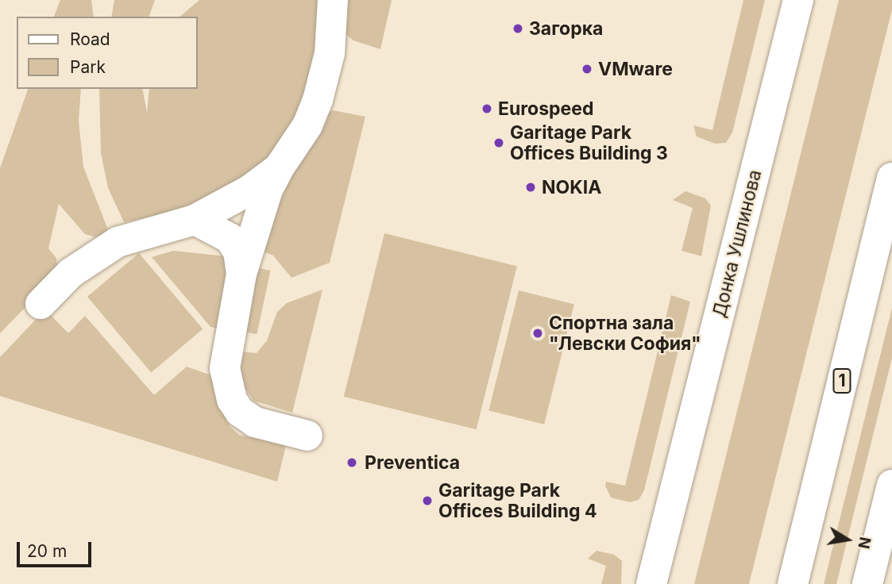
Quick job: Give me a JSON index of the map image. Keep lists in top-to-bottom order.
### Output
{
  "streets": {
    "main road": ["Донка Ушлинова", "1"]
  },
  "places": [
    "Загорка",
    "VMware",
    "Eurospeed",
    "Garitage Park Offices Building 3",
    "NOKIA",
    "Спортна зала \"Левски София\"",
    "Preventica",
    "Garitage Park Offices Building 4"
  ],
  "legend": ["Road", "Park"],
  "scale_bar": "20 m",
  "north": "right"
}
